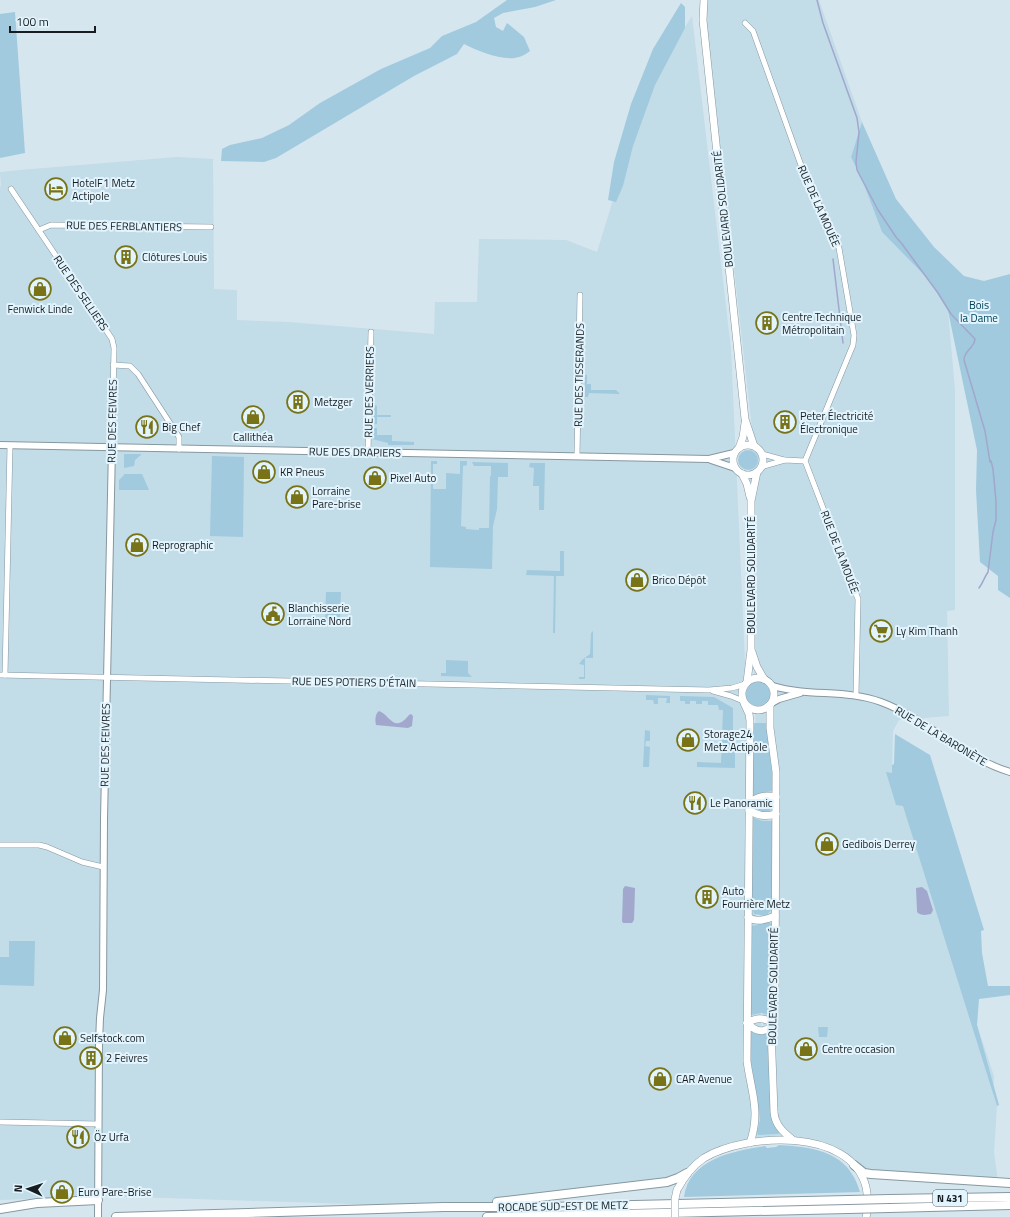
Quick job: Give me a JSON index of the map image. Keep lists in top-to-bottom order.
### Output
{
  "streets": {
    "highway": ["N 431", "ROCADE SUD-EST DE METZ"],
    "main road": ["BOULEVARD SOLIDARITÉ"],
    "street": [
      "RUE DE LA MOUÉE",
      "RUE DES FERBLANTIERS",
      "RUE DES SELLIERS",
      "RUE DES TISSERANDS",
      "RUE DES VERRIERS",
      "RUE DES FEIVRES",
      "RUE DES DRAPIERS",
      "RUE DES POTIERS D'ÉTAIN",
      "RUE DE LA BARONÈTE"
    ]
  },
  "crossings": [
    ["RUE DE LA MOUÉE", "RUE DE LA BARONÈTE"],
    ["BOULEVARD SOLIDARITÉ", "RUE DES DRAPIERS"],
    ["BOULEVARD SOLIDARITÉ", "RUE DES POTIERS D'ÉTAIN"],
    ["BOULEVARD SOLIDARITÉ", "RUE DE LA BARONÈTE"],
    ["RUE DES FERBLANTIERS", "RUE DES SELLIERS"],
    ["RUE DES SELLIERS", "RUE DES FEIVRES"],
    ["RUE DES TISSERANDS", "RUE DES DRAPIERS"],
    ["RUE DES VERRIERS", "RUE DES DRAPIERS"],
    ["RUE DES FEIVRES", "RUE DES DRAPIERS"],
    ["RUE DES FEIVRES", "RUE DES POTIERS D'ÉTAIN"],
    ["RUE DES POTIERS D'ÉTAIN", "RUE DE LA BARONÈTE"]
  ],
  "parks": ["Bois la Dame"],
  "places": {
    "hotel": ["HotelF1 Metz Actipole"],
    "building": [
      "Clôtures Louis",
      "Centre Technique Métropolitain",
      "Metzger",
      "Peter Électricité Électronique",
      "Auto Fourrière Metz",
      "2 Feivres"
    ],
    "shop": [
      "Fenwick Linde",
      "Callithéa",
      "KR Pneus",
      "Pixel Auto",
      "Lorraine Pare-brise",
      "Reprographic",
      "Brico Dépôt",
      "Storage24 Metz Actipôle",
      "Gedibois Derrey",
      "Selfstock.com",
      "Centre occasion",
      "CAR Avenue",
      "Euro Pare-Brise"
    ],
    "restaurant": ["Big Chef", "Le Panoramic", "Öz Urfa"],
    "public building": ["Blanchisserie Lorraine Nord"],
    "supermarket": ["Ly Kim Thanh"]
  },
  "scale_bar": "100 m",
  "north": "left"
}
